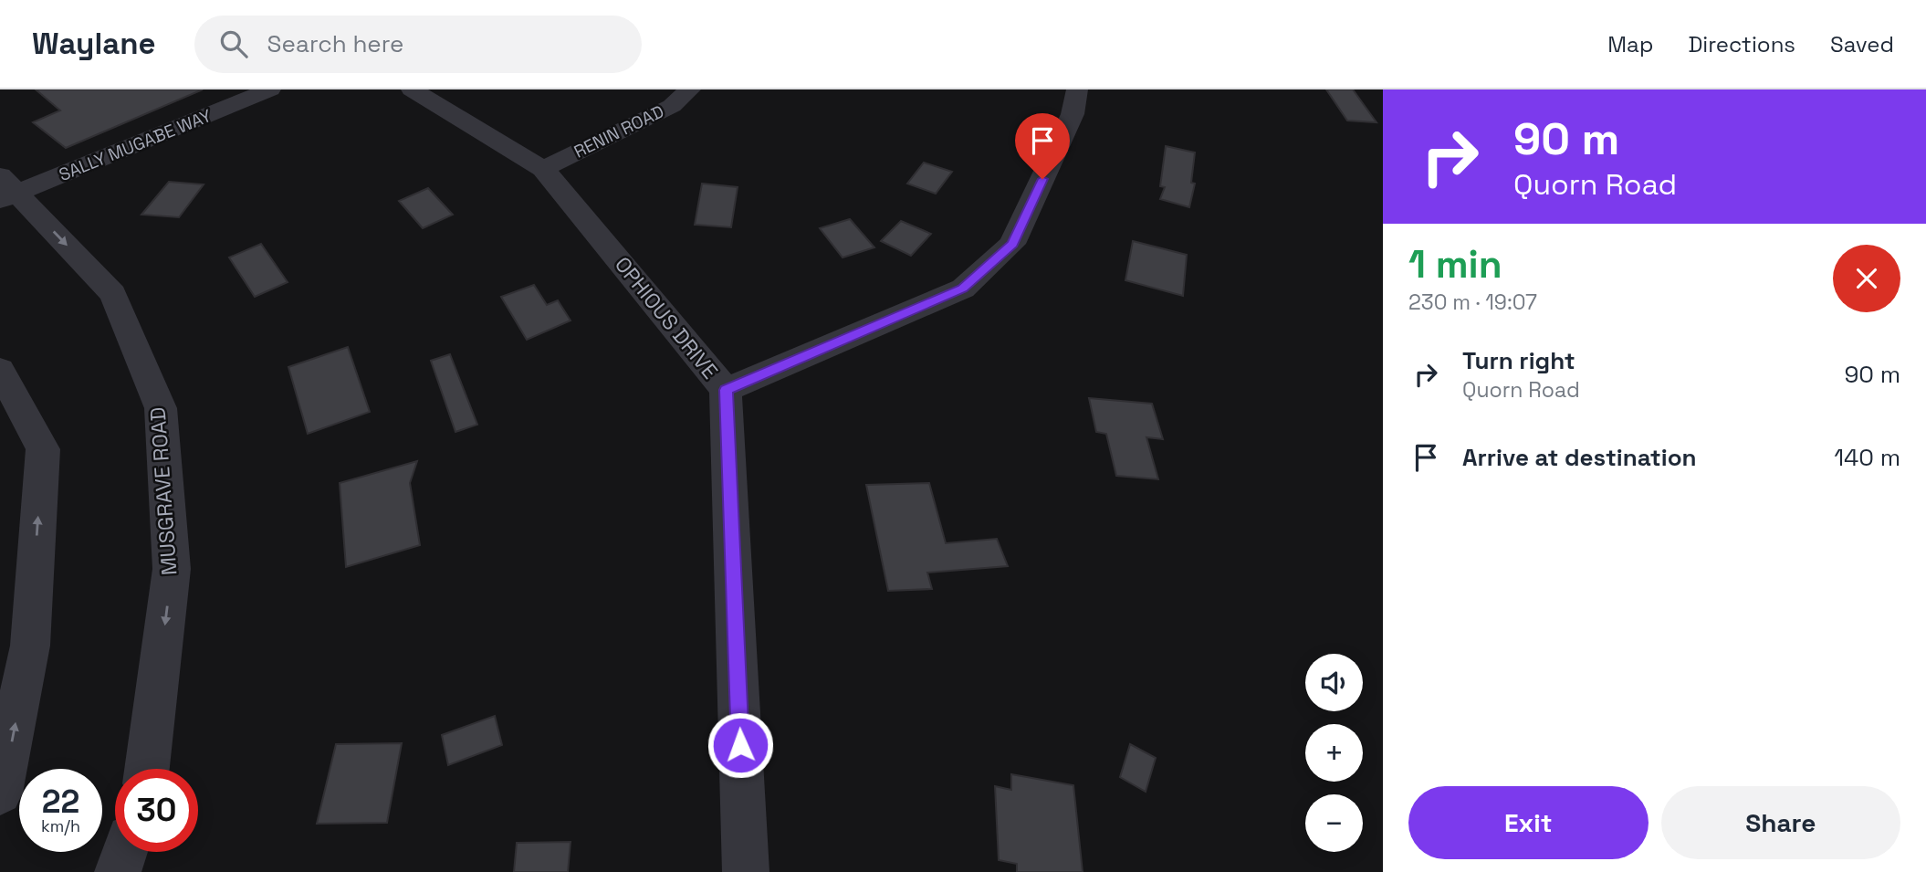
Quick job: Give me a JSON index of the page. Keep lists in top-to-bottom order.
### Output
{
  "streets": {
    "street": [
      "RENIN ROAD",
      "SALLY MUGABE WAY",
      "OPHIOUS DRIVE",
      "MUSGRAVE ROAD"
    ]
  },
  "crossings": [
    ["RENIN ROAD", "OPHIOUS DRIVE"],
    ["SALLY MUGABE WAY", "MUSGRAVE ROAD"]
  ],
  "page": {
    "header": "Waylane",
    "search": "Search here",
    "nav": ["Map", "Directions", "Saved"],
    "turn": ["90 m", "Quorn Road"],
    "heading": ["1 min", "230 m · 19:07"],
    "list": [
      {
        "name": "Turn right",
        "note": "Quorn Road",
        "value": "90 m"
      },
      {
        "name": "Arrive at destination",
        "value": "140 m"
      }
    ],
    "map_buttons": ["+", "−"],
    "speed": "22 km/h",
    "limit": "30",
    "buttons": ["Exit", "Share"]
  }
}
